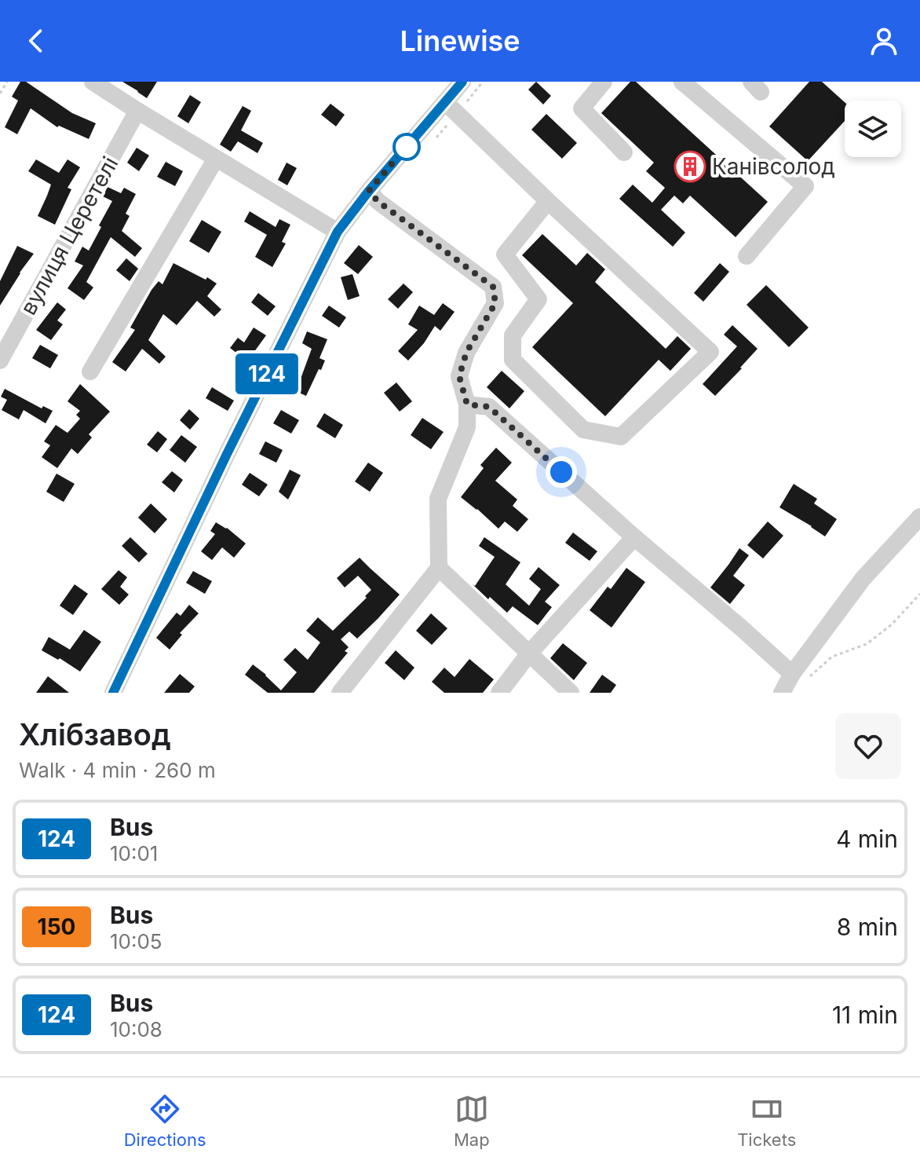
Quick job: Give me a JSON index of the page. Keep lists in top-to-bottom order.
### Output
{
  "streets": {
    "street": ["вулиця Церетелі"]
  },
  "places": {
    "building": ["Канівсолод"]
  },
  "lines": ["bus line 124"],
  "page": {
    "header": "Linewise",
    "on_map": "124",
    "heading": ["Хлібзавод", "Walk · 4 min · 260 m"],
    "list": [
      {
        "mark": "124",
        "name": "Bus",
        "note": "10:01",
        "value": "4 min"
      },
      {
        "mark": "150",
        "name": "Bus",
        "note": "10:05",
        "value": "8 min"
      },
      {
        "mark": "124",
        "name": "Bus",
        "note": "10:08",
        "value": "11 min"
      }
    ],
    "tabs": ["Directions", "Map", "Tickets"]
  }
}
